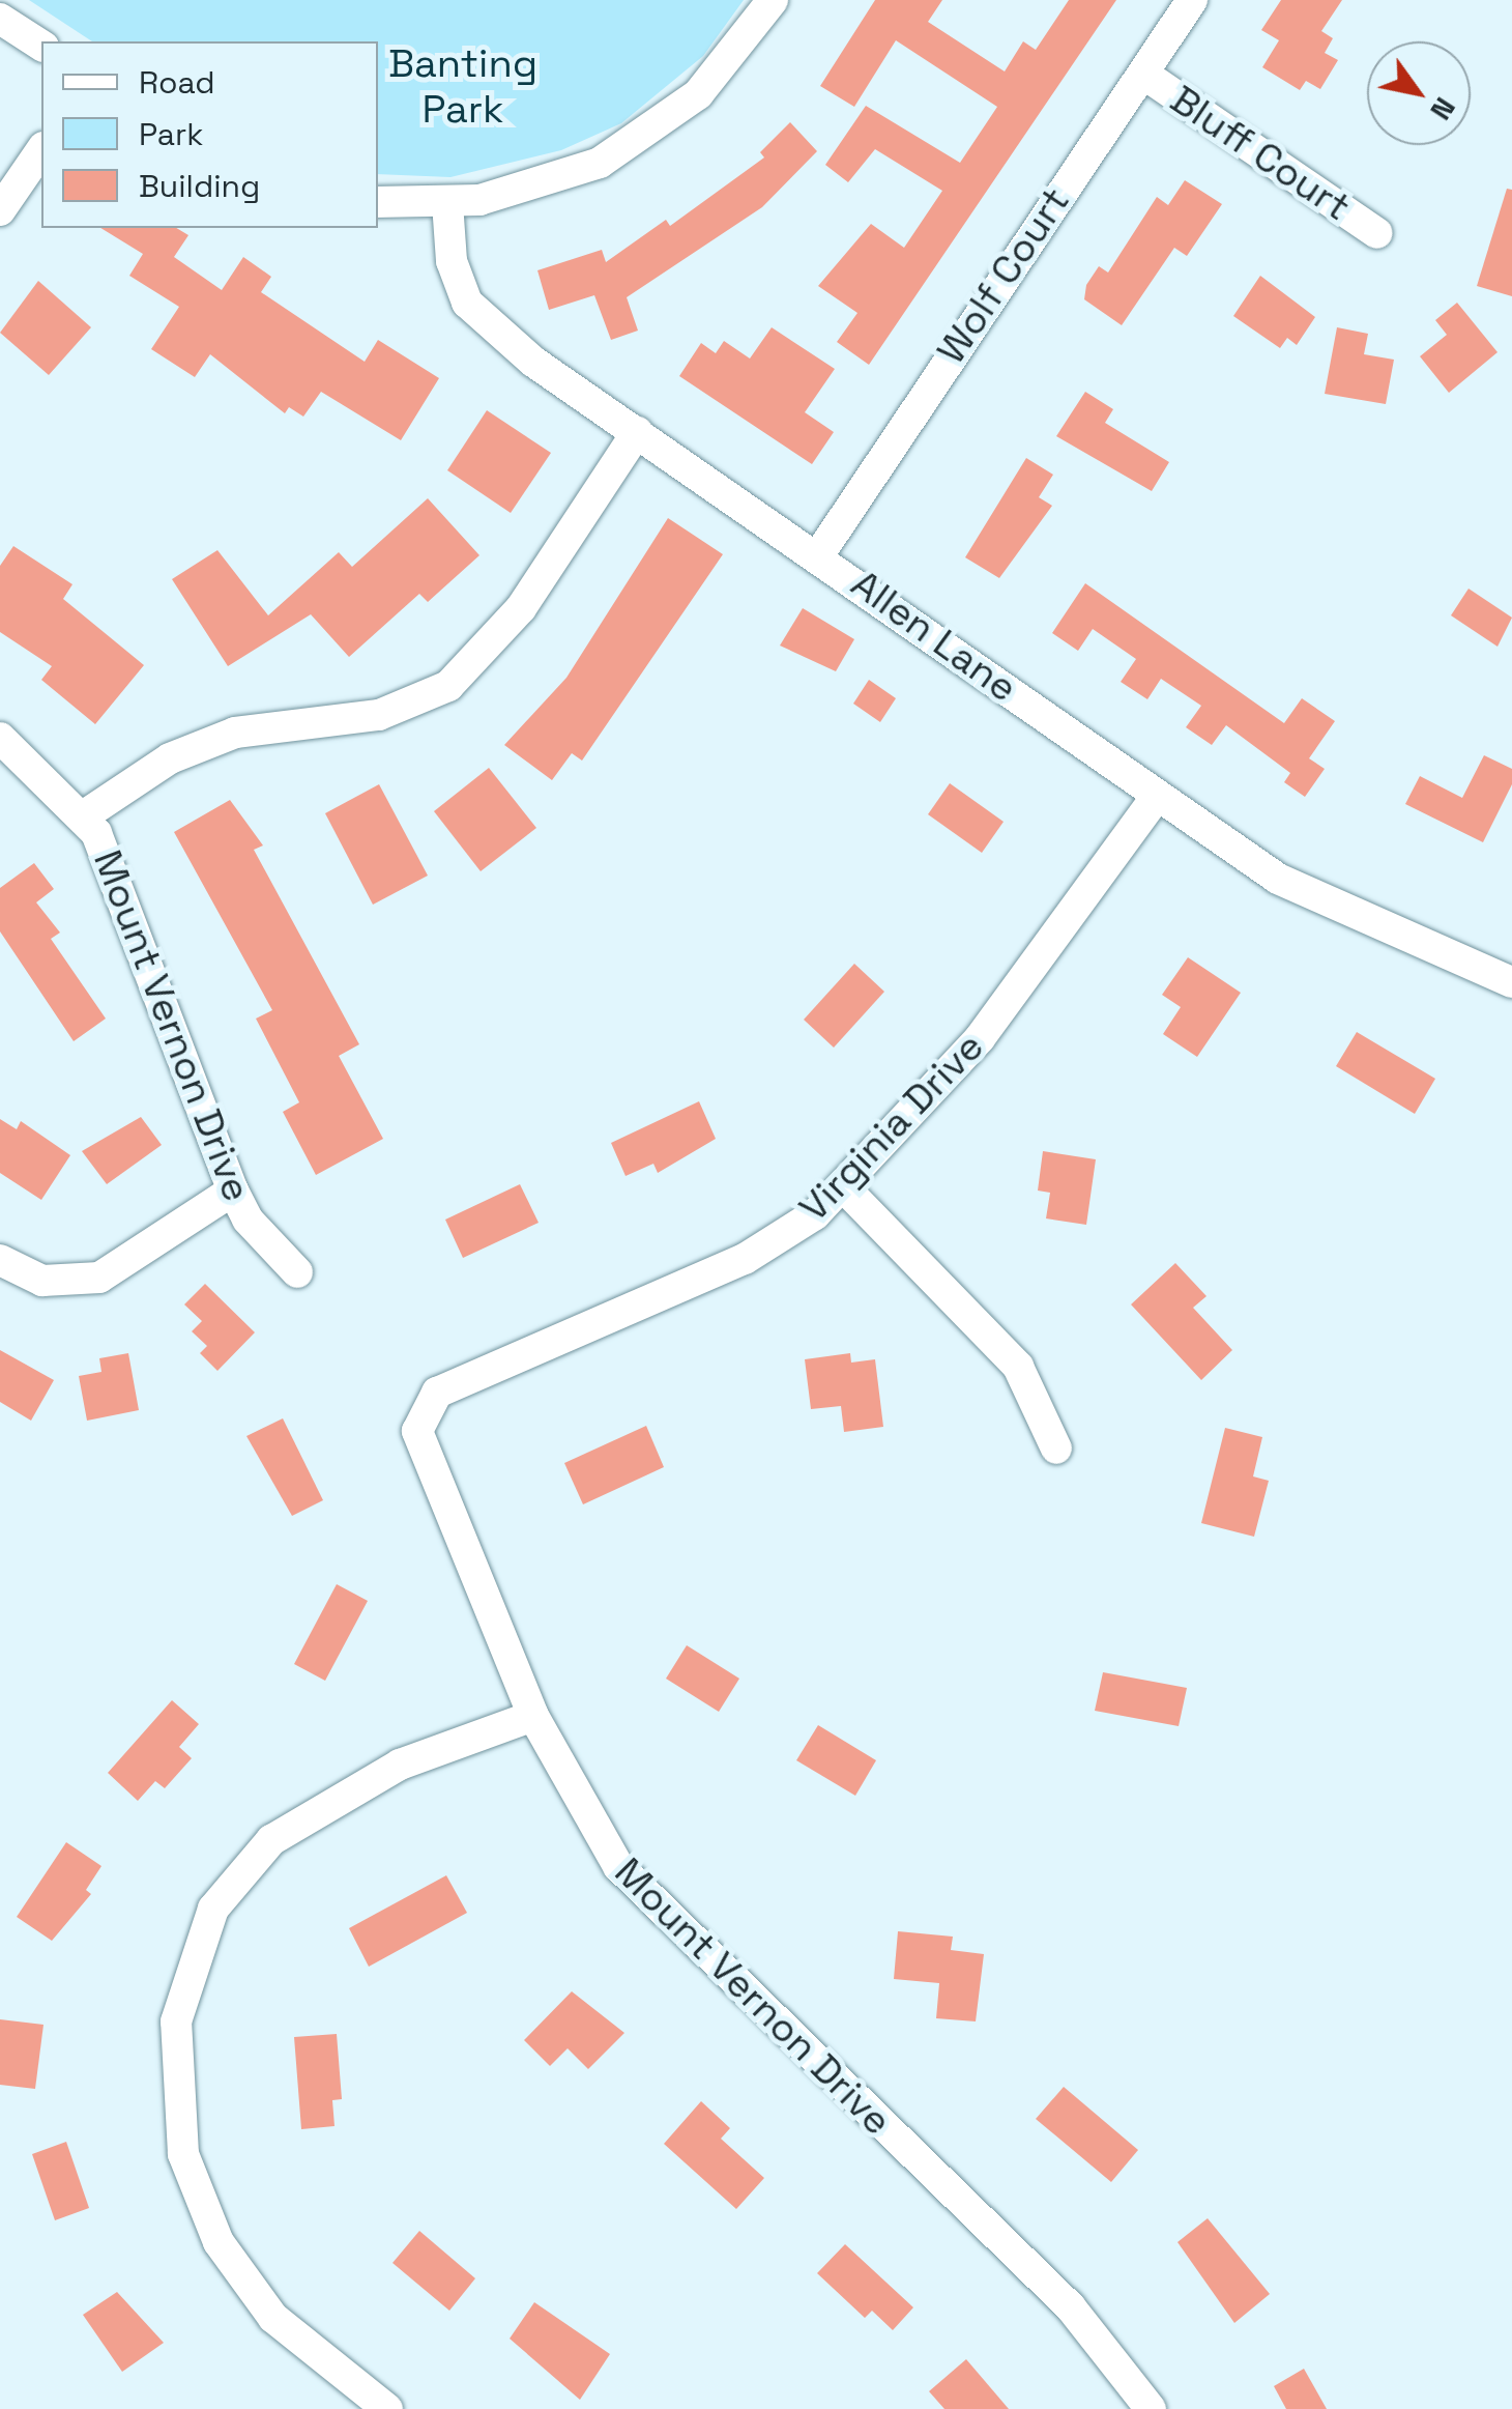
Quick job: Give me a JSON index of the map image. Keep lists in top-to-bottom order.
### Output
{
  "streets": {
    "street": [
      "Bluff Court",
      "Wolf Court",
      "Allen Lane",
      "Mount Vernon Drive",
      "Virginia Drive"
    ]
  },
  "crossings": [
    ["Bluff Court", "Wolf Court"],
    ["Wolf Court", "Allen Lane"],
    ["Allen Lane", "Virginia Drive"],
    ["Mount Vernon Drive", "Virginia Drive"]
  ],
  "parks": ["Banting Park"],
  "legend": ["Road", "Park", "Building"],
  "north": "bottom right"
}
